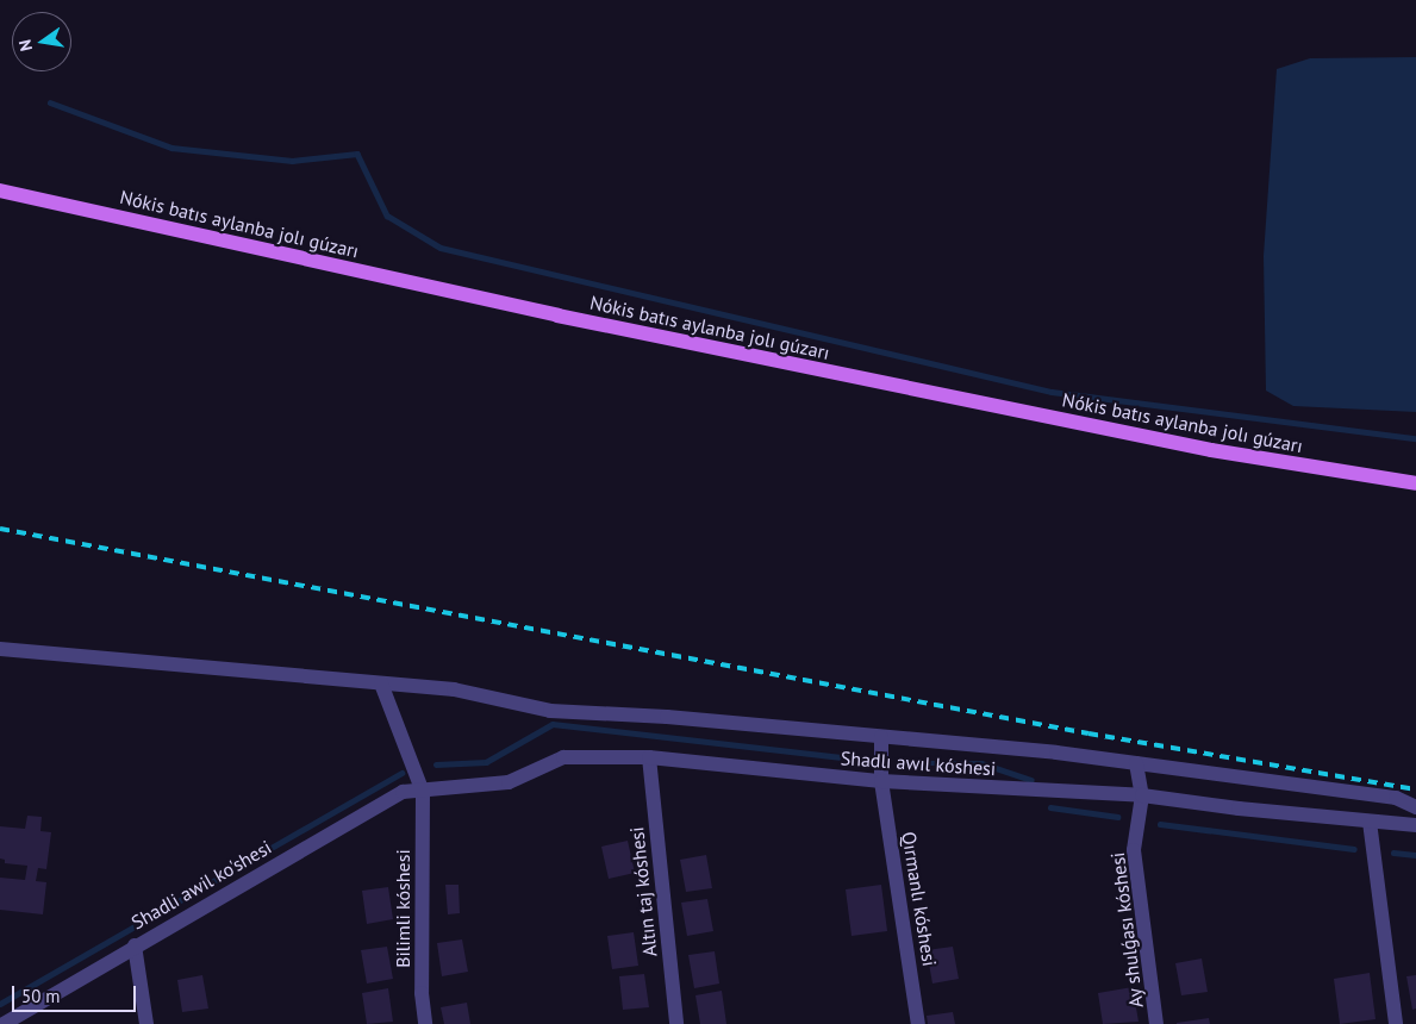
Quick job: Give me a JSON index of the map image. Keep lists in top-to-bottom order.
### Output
{
  "streets": {
    "main road": ["Nókis batıs aylanba jolı gúzarı"],
    "street": [
      "Shadlı awıl kóshesi",
      "Shadli awil ko'shesi",
      "Altın taj kóshesi",
      "Qırmanlı kóshesi",
      "Bilimli kóshesi",
      "Ay shulǵası kóshesi"
    ]
  },
  "crossings": [
    ["Shadlı awıl kóshesi", "Shadli awil ko'shesi"],
    ["Shadlı awıl kóshesi", "Altın taj kóshesi"],
    ["Shadlı awıl kóshesi", "Qırmanlı kóshesi"],
    ["Shadlı awıl kóshesi", "Bilimli kóshesi"],
    ["Shadlı awıl kóshesi", "Ay shulǵası kóshesi"],
    ["Shadli awil ko'shesi", "Bilimli kóshesi"]
  ],
  "scale_bar": "50 m",
  "north": "left"
}
